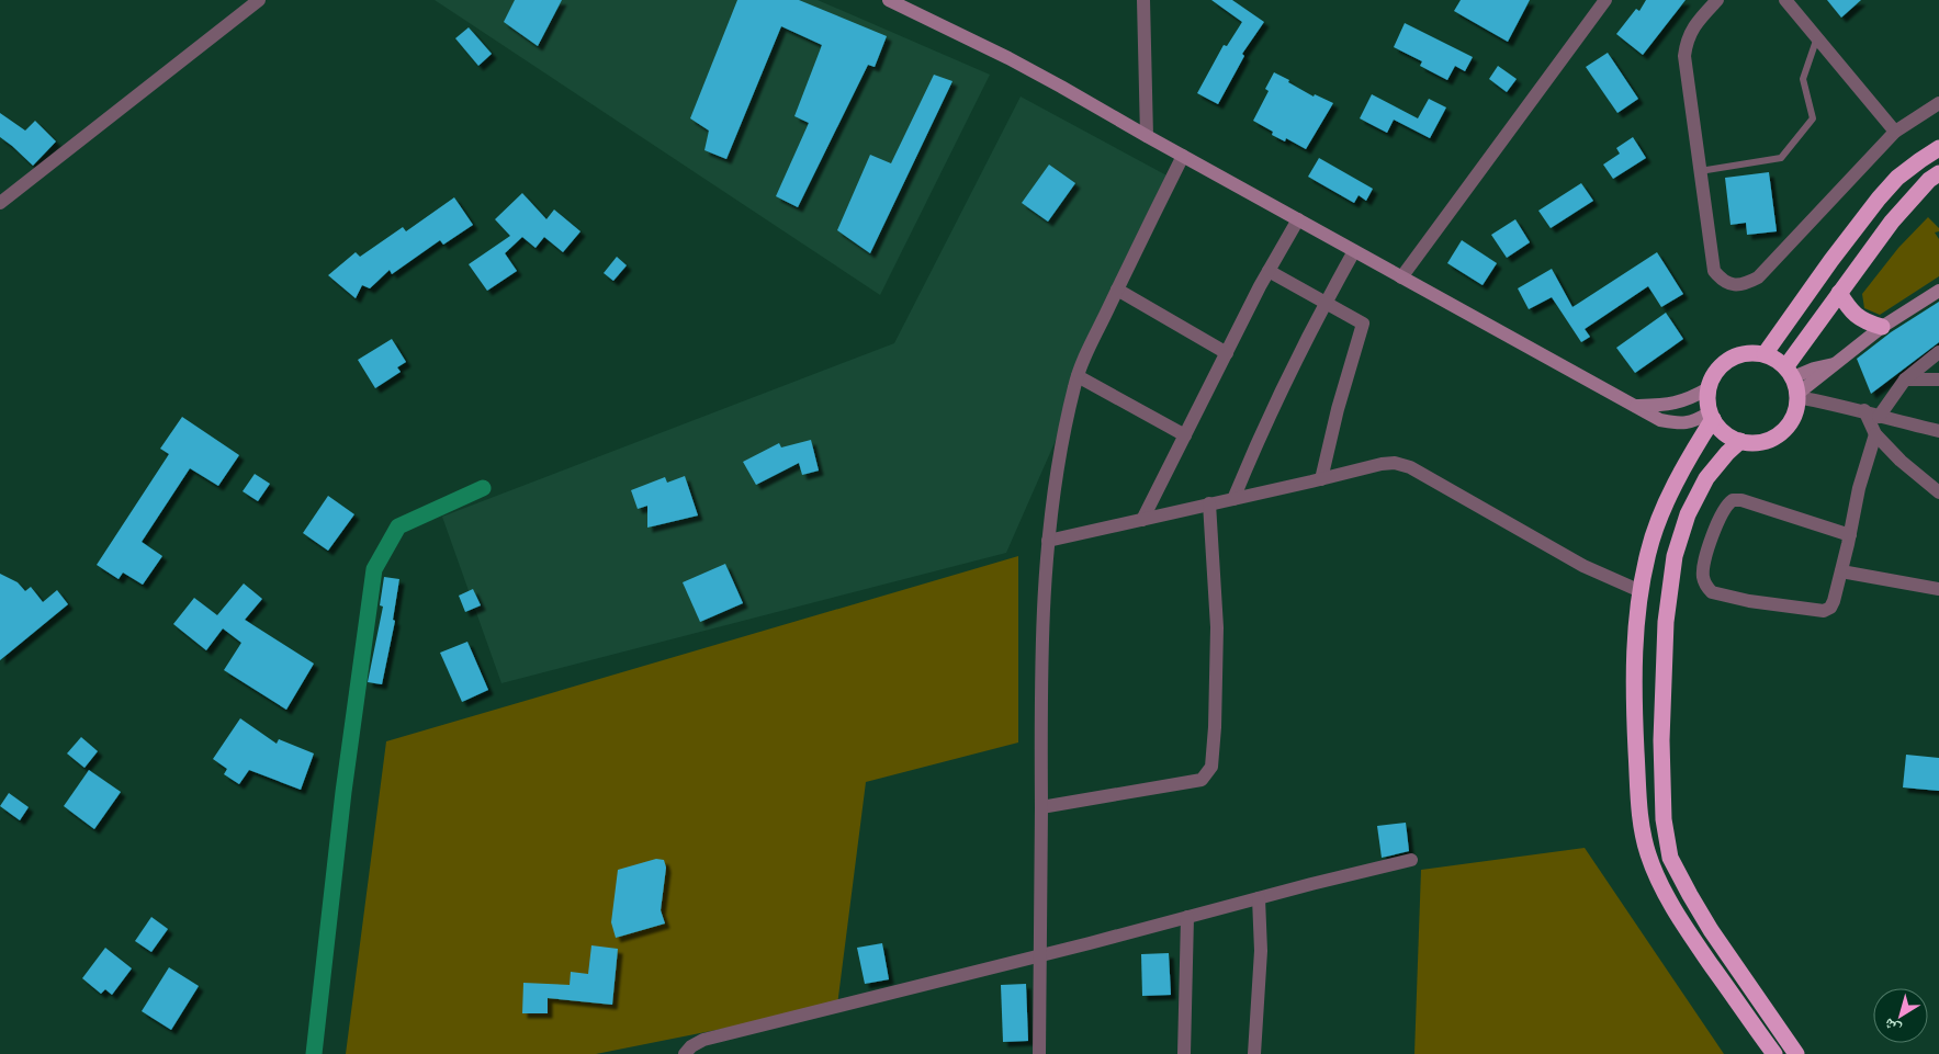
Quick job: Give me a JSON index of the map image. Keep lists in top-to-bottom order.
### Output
{
  "north": "bottom left"
}
